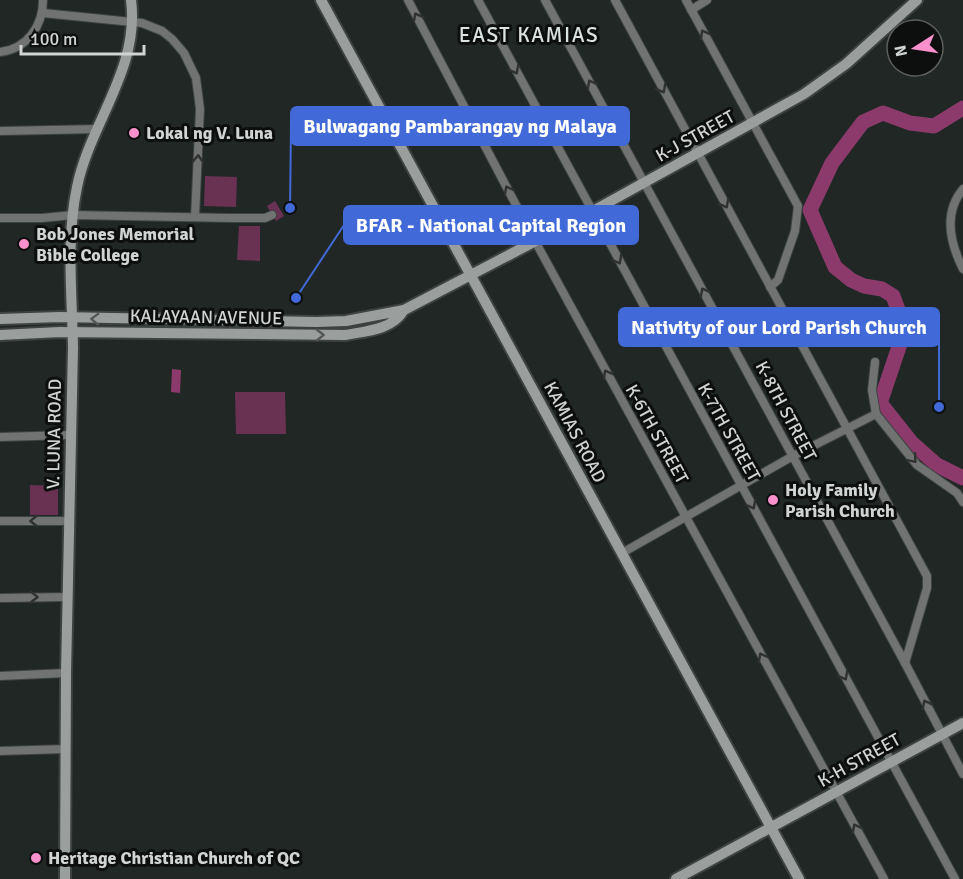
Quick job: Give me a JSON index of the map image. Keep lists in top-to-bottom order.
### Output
{
  "streets": {
    "main road": [
      "K-J STREET",
      "KALAYAAN AVENUE",
      "KAMIAS ROAD",
      "V. LUNA ROAD",
      "K-H STREET"
    ],
    "street": ["K-8TH STREET", "K-7TH STREET", "K-6TH STREET"]
  },
  "crossings": [
    ["K-J STREET", "KALAYAAN AVENUE"],
    ["K-J STREET", "K-8TH STREET"],
    ["K-J STREET", "KAMIAS ROAD"],
    ["K-J STREET", "K-7TH STREET"],
    ["K-J STREET", "K-6TH STREET"],
    ["KALAYAAN AVENUE", "KAMIAS ROAD"],
    ["KALAYAAN AVENUE", "V. LUNA ROAD"],
    ["K-8TH STREET", "K-H STREET"],
    ["KAMIAS ROAD", "K-H STREET"],
    ["K-7TH STREET", "K-H STREET"],
    ["K-6TH STREET", "K-H STREET"]
  ],
  "one_way": ["K-7TH STREET", "K-6TH STREET"],
  "districts": ["EAST KAMIAS"],
  "places": [
    "Lokal ng V. Luna",
    "Bulwagang Pambarangay ng Malaya",
    "Bob Jones Memorial Bible College",
    "BFAR - National Capital Region",
    "Nativity of our Lord Parish Church",
    "Holy Family Parish Church",
    "Heritage Christian Church of QC"
  ],
  "scale_bar": "100 m",
  "north": "left"
}
